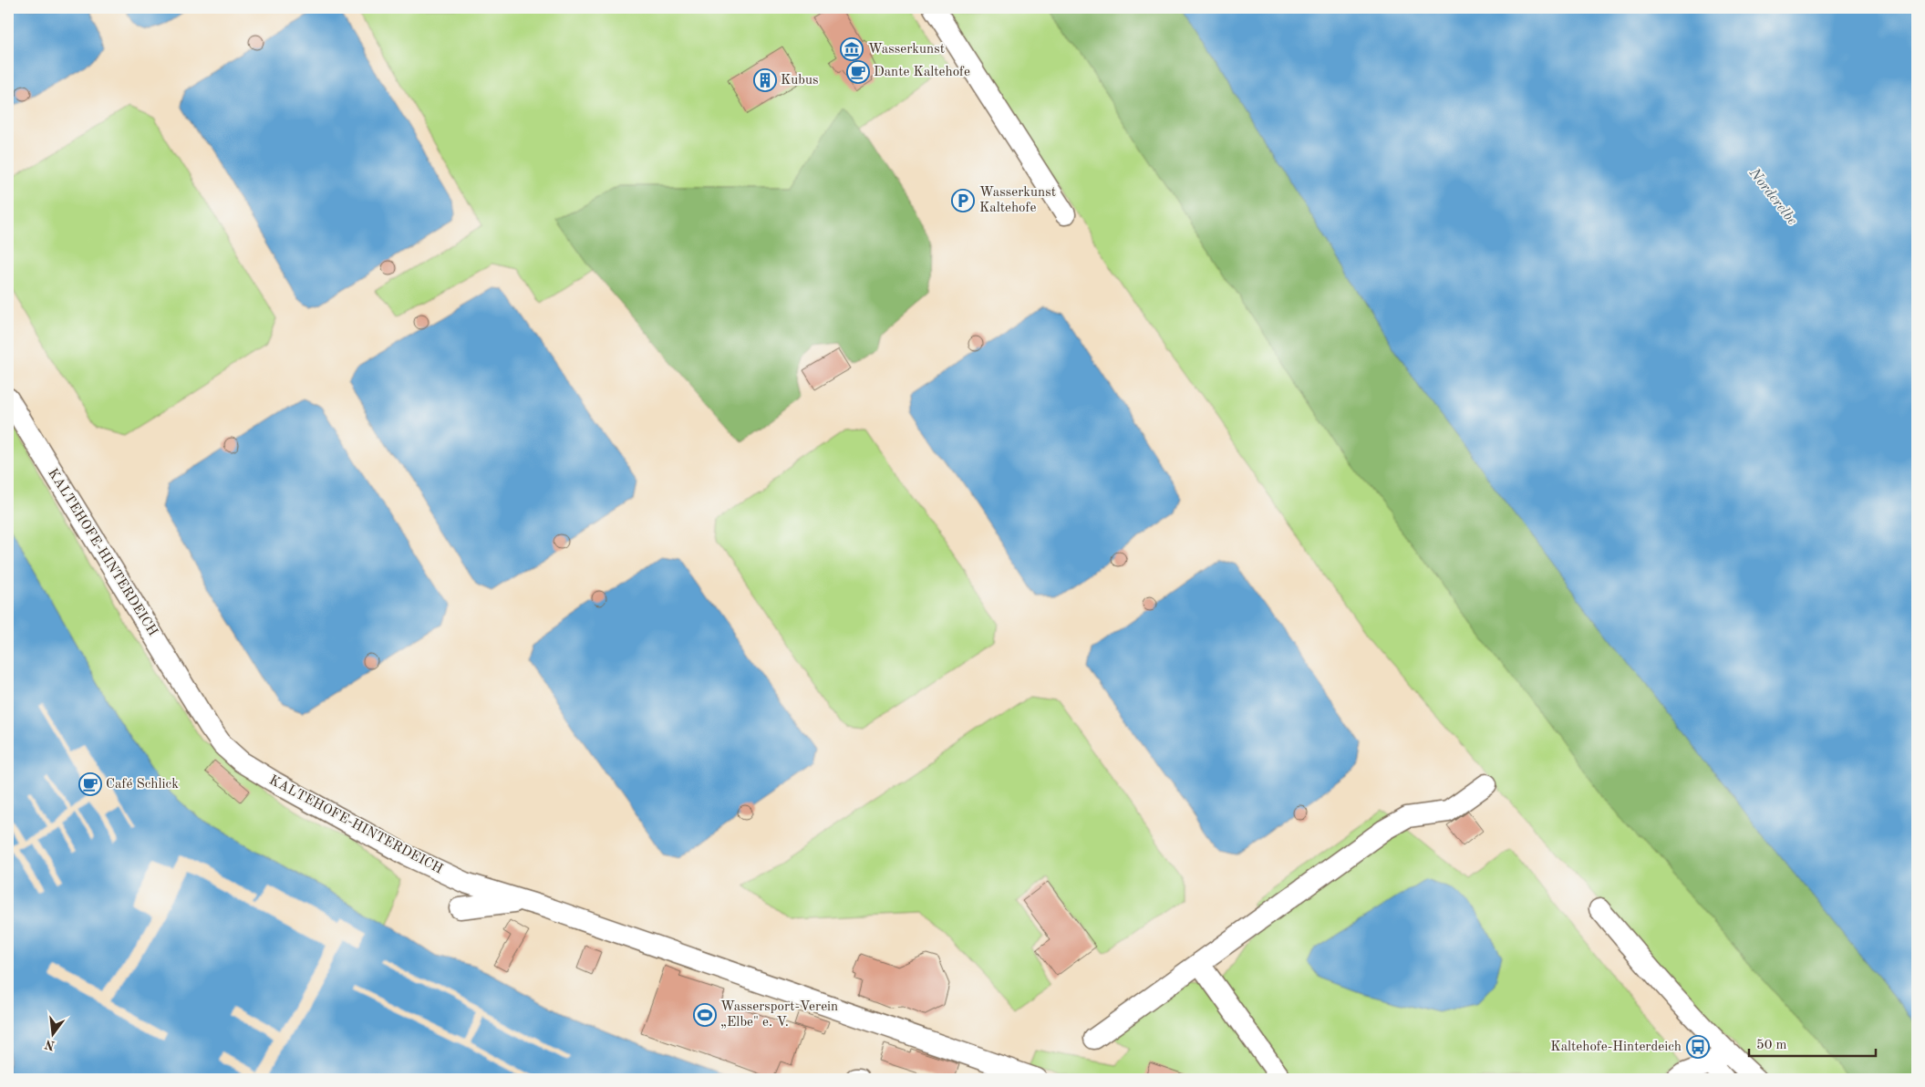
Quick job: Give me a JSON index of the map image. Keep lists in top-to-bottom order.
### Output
{
  "streets": {
    "street": ["KALTEHOFE-HINTERDEICH"]
  },
  "water": ["Norderelbe"],
  "places": {
    "museum": ["Wasserkunst"],
    "cafe": ["Dante Kaltehofe", "Café Schlick"],
    "building": ["Kubus"],
    "parking": ["Wasserkunst Kaltehofe"],
    "sports": ["Wassersport-Verein „Elbe\" e. V."],
    "bus stop": ["Kaltehofe-Hinterdeich"]
  },
  "scale_bar": "50 m",
  "north": "bottom"
}
